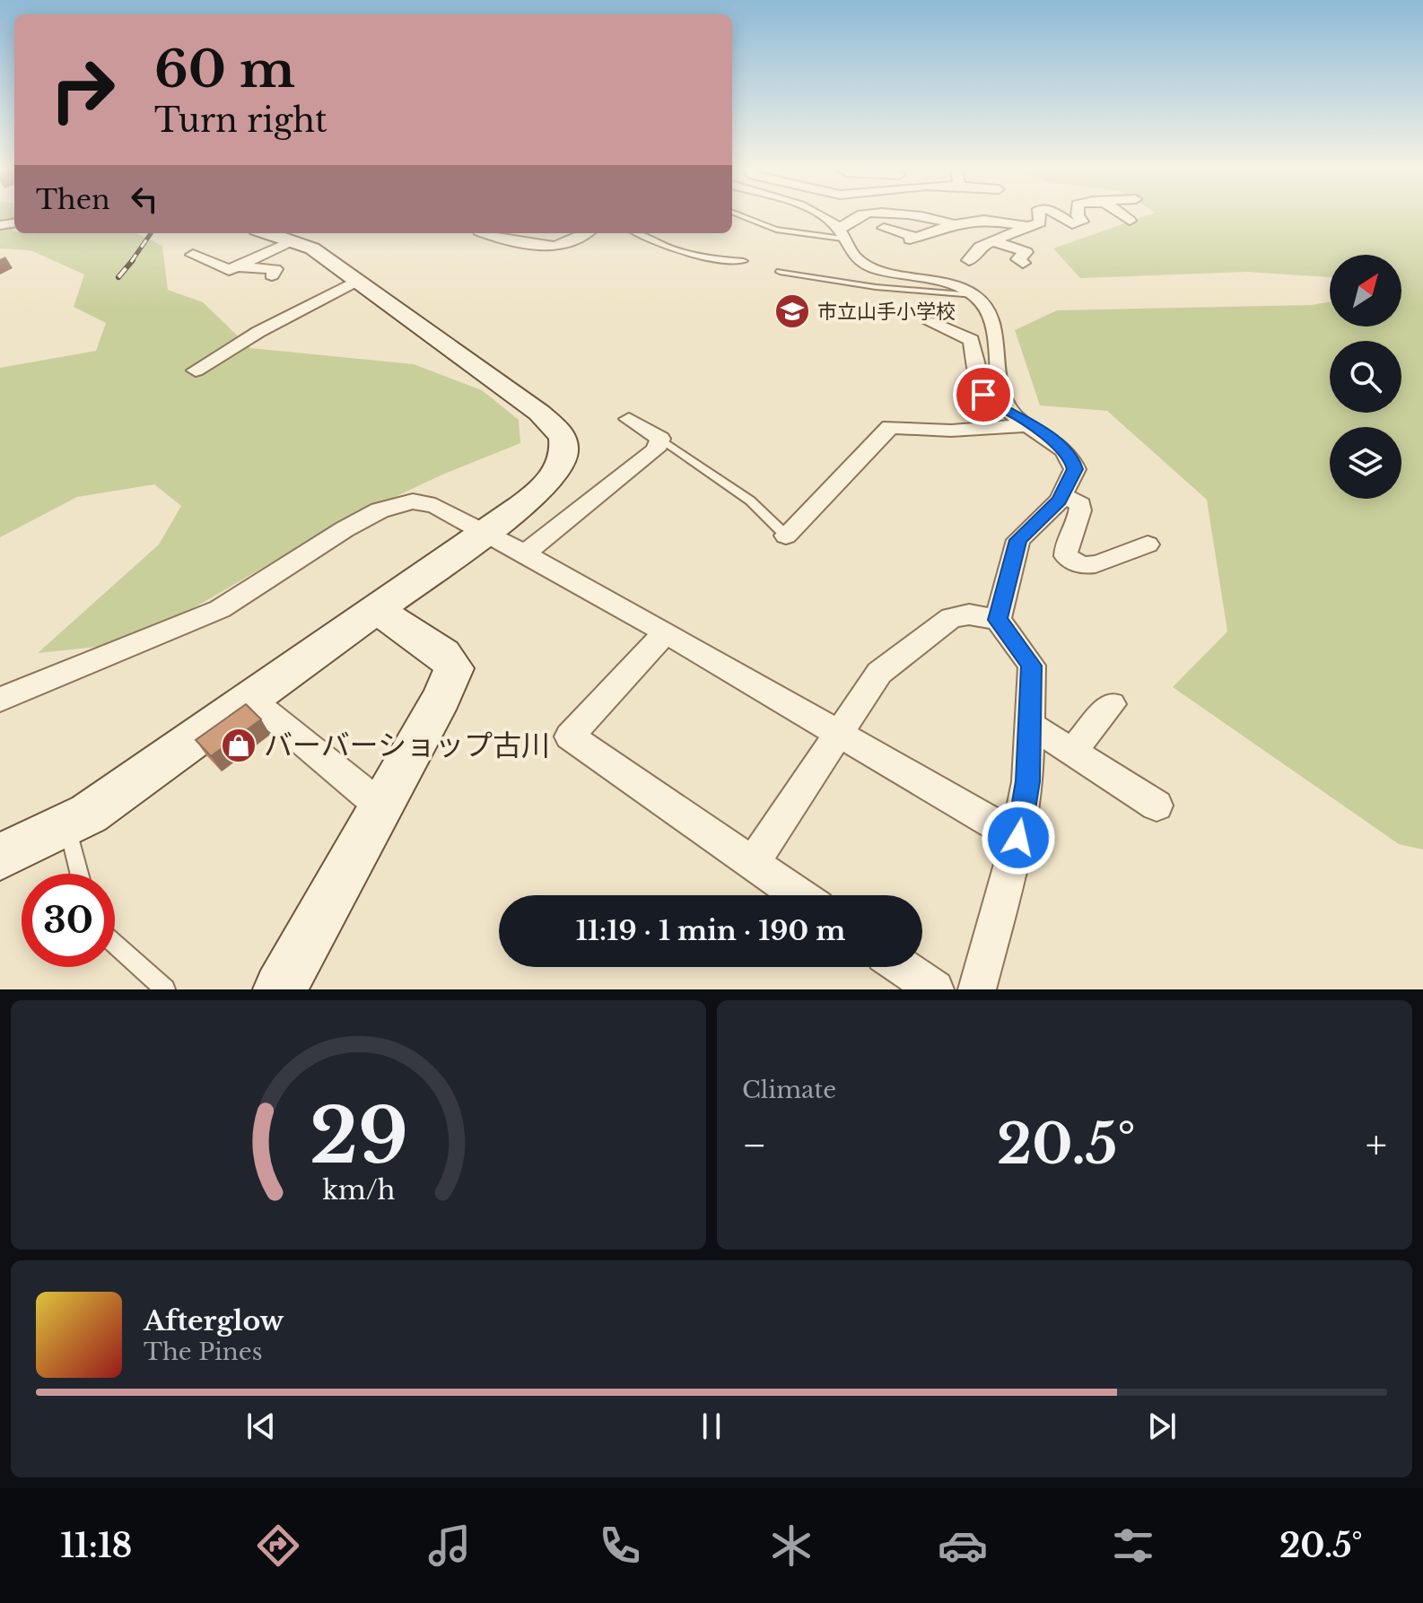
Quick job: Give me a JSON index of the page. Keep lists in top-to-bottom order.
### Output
{
  "places": {
    "school or university": ["市立山手小学校"],
    "shop": ["バーバーショップ古川"]
  },
  "north": "top right",
  "page": {
    "turn": ["60 m", "Turn right"],
    "then": "Then",
    "limit": "30",
    "trip": "11:19 · 1 min · 190 m",
    "tile": "Climate",
    "heat": ["−", "20.5°", "+"],
    "song": ["Afterglow", "The Pines"],
    "tabs": ["11:18", "20.5°"],
    "gauge": ["29", "km/h"]
  }
}
